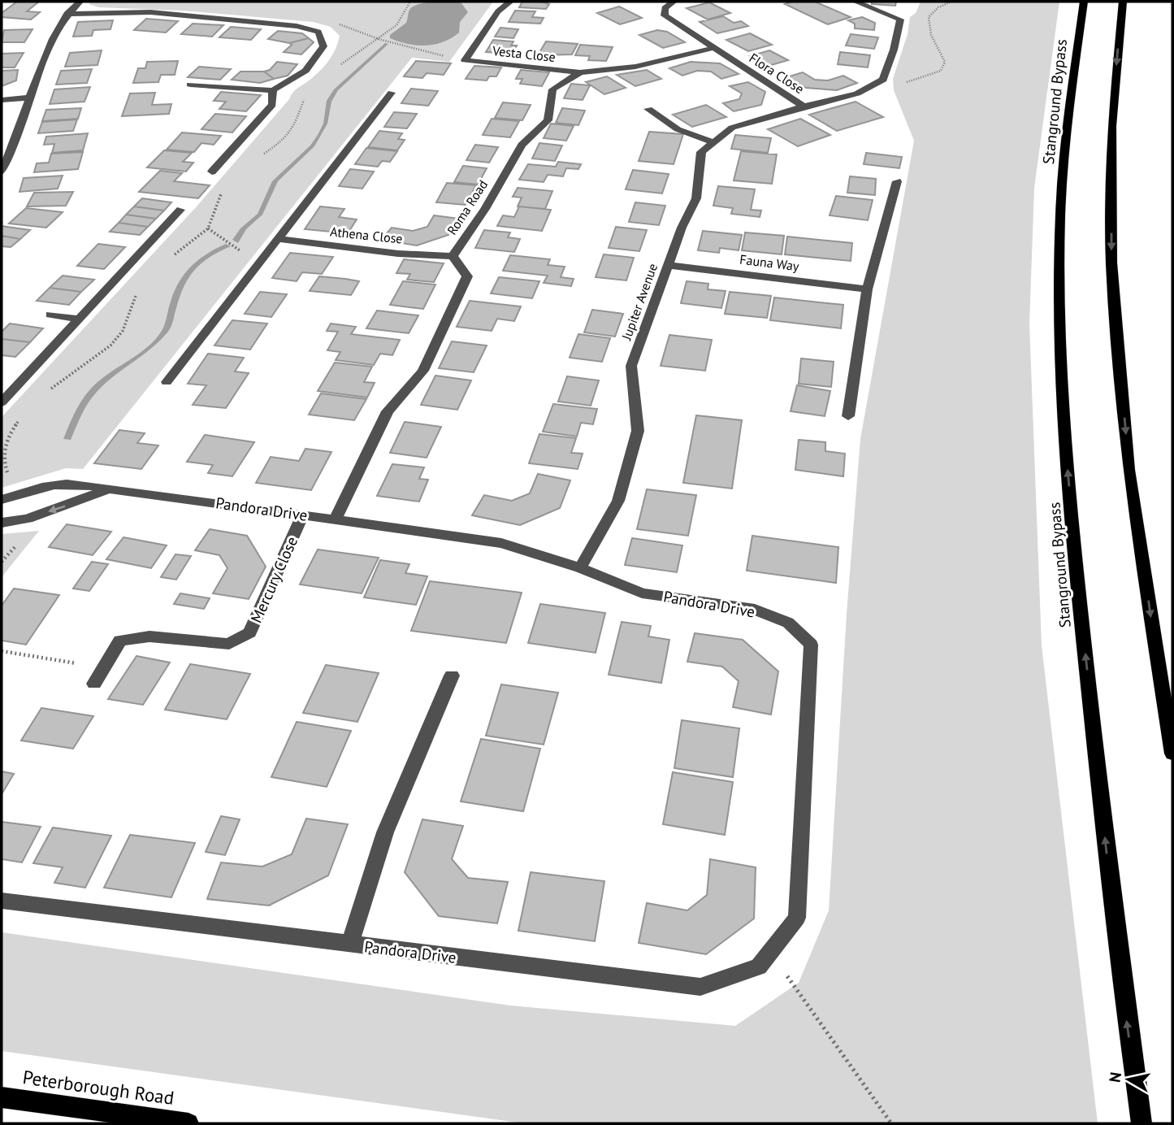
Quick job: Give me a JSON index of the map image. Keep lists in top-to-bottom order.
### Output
{
  "streets": {
    "main road": ["Stanground Bypass", "Peterborough Road"],
    "street": [
      "Vesta Close",
      "Flora Close",
      "Roma Road",
      "Athena Close",
      "Fauna Way",
      "Jupiter Avenue",
      "Pandora Drive",
      "Mercury Close"
    ]
  },
  "crossings": [
    ["Vesta Close", "Roma Road"],
    ["Flora Close", "Roma Road"],
    ["Roma Road", "Athena Close"],
    ["Roma Road", "Pandora Drive"],
    ["Fauna Way", "Jupiter Avenue"],
    ["Jupiter Avenue", "Pandora Drive"],
    ["Pandora Drive", "Mercury Close"]
  ],
  "north": "left"
}
